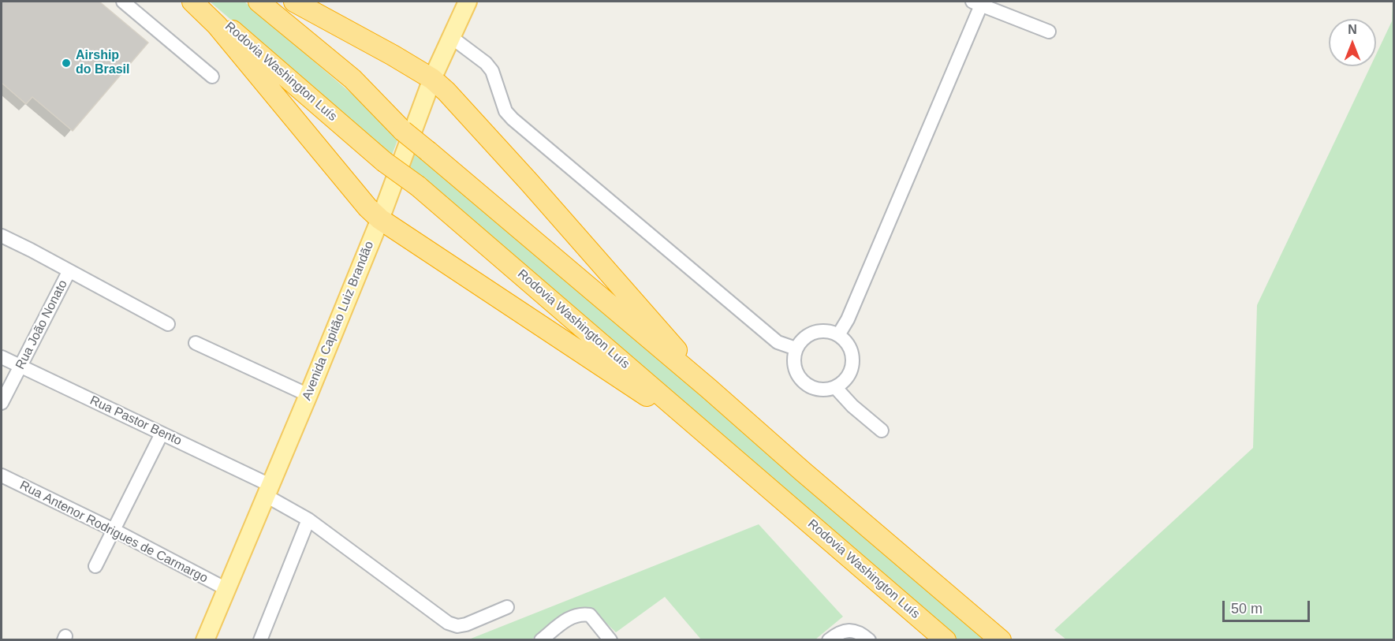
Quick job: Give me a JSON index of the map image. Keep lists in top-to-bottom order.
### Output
{
  "streets": {
    "highway": ["Rodovia Washington Luís"],
    "main road": ["Avenida Capitão Luiz Brandão"],
    "street": ["Rua João Nonato", "Rua Pastor Bento", "Rua Antenor Rodrigues de Carmargo"]
  },
  "crossings": [
    ["Avenida Capitão Luiz Brandão", "Rua Pastor Bento"],
    ["Avenida Capitão Luiz Brandão", "Rua Antenor Rodrigues de Carmargo"],
    ["Rua João Nonato", "Rua Pastor Bento"]
  ],
  "places": ["Airship do Brasil"],
  "scale_bar": "50 m",
  "north": "top"
}
